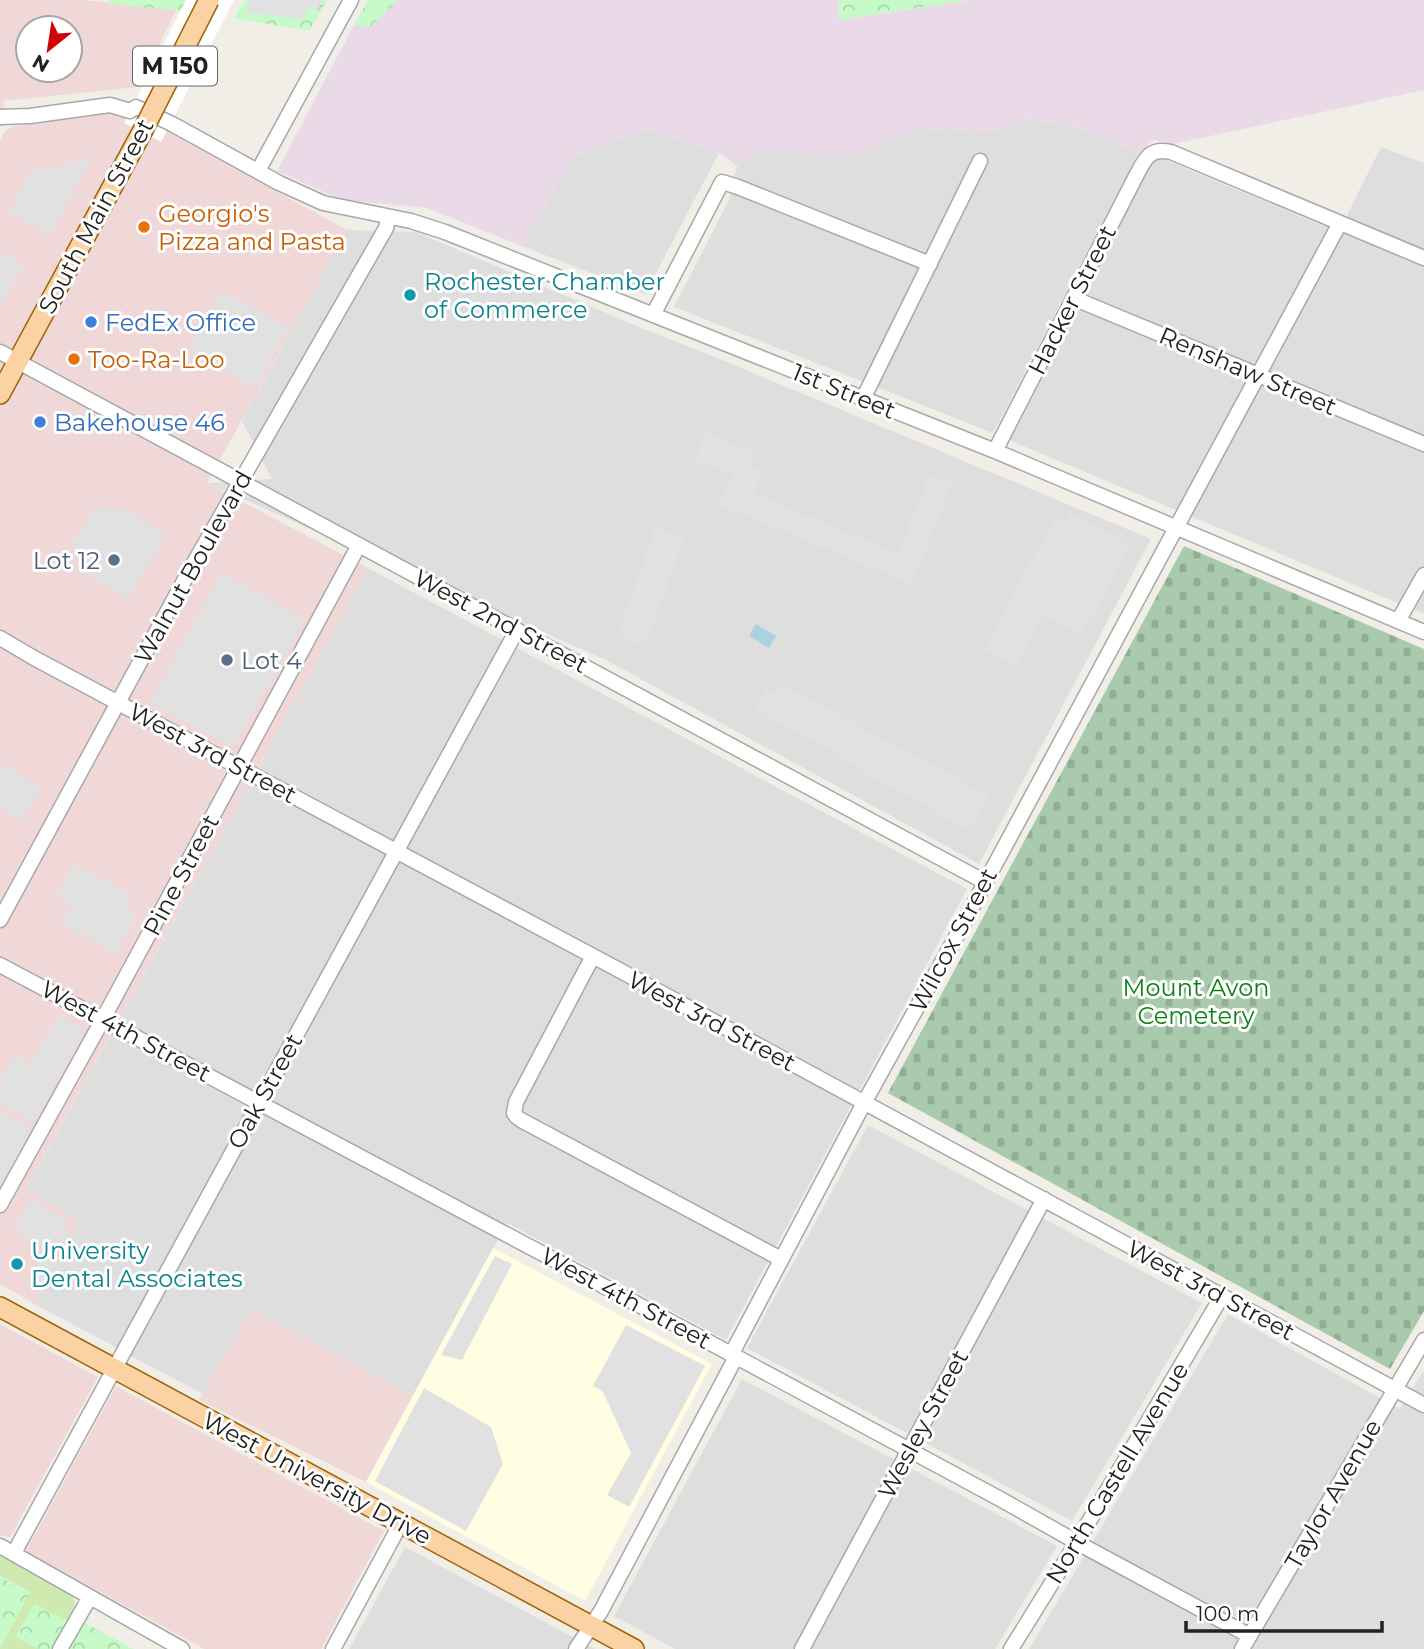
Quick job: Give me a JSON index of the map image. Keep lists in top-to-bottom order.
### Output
{
  "streets": {
    "main road": ["M 150", "South Main Street", "West University Drive"],
    "street": [
      "Hacker Street",
      "Renshaw Street",
      "1st Street",
      "Walnut Boulevard",
      "West 2nd Street",
      "West 3rd Street",
      "Pine Street",
      "Wilcox Street",
      "West 4th Street",
      "Oak Street",
      "Wesley Street",
      "North Castell Avenue",
      "Taylor Avenue"
    ]
  },
  "crossings": [
    ["South Main Street", "West 2nd Street"],
    ["Hacker Street", "Renshaw Street"],
    ["Hacker Street", "1st Street"],
    ["Hacker Street", "Wilcox Street"],
    ["Renshaw Street", "Wilcox Street"],
    ["1st Street", "Walnut Boulevard"],
    ["1st Street", "Wilcox Street"],
    ["Walnut Boulevard", "West 2nd Street"],
    ["Walnut Boulevard", "West 3rd Street"],
    ["West 2nd Street", "Pine Street"],
    ["West 2nd Street", "Wilcox Street"],
    ["West 2nd Street", "Oak Street"],
    ["West 3rd Street", "Pine Street"],
    ["West 3rd Street", "Wilcox Street"],
    ["West 3rd Street", "Oak Street"],
    ["West 3rd Street", "Wesley Street"],
    ["West 3rd Street", "North Castell Avenue"],
    ["West 3rd Street", "Taylor Avenue"],
    ["Pine Street", "West 4th Street"],
    ["Wilcox Street", "West 4th Street"],
    ["Wilcox Street", "West University Drive"],
    ["West 4th Street", "Oak Street"],
    ["West 4th Street", "Wesley Street"],
    ["West 4th Street", "North Castell Avenue"],
    ["West 4th Street", "Taylor Avenue"],
    ["Oak Street", "West University Drive"]
  ],
  "parks": ["Mount Avon Cemetery"],
  "places": [
    "Georgio's Pizza and Pasta",
    "Rochester Chamber of Commerce",
    "FedEx Office",
    "Too-Ra-Loo",
    "Bakehouse 46",
    "Lot 12",
    "Lot 4",
    "University Dental Associates"
  ],
  "scale_bar": "100 m",
  "north": "bottom left"
}
